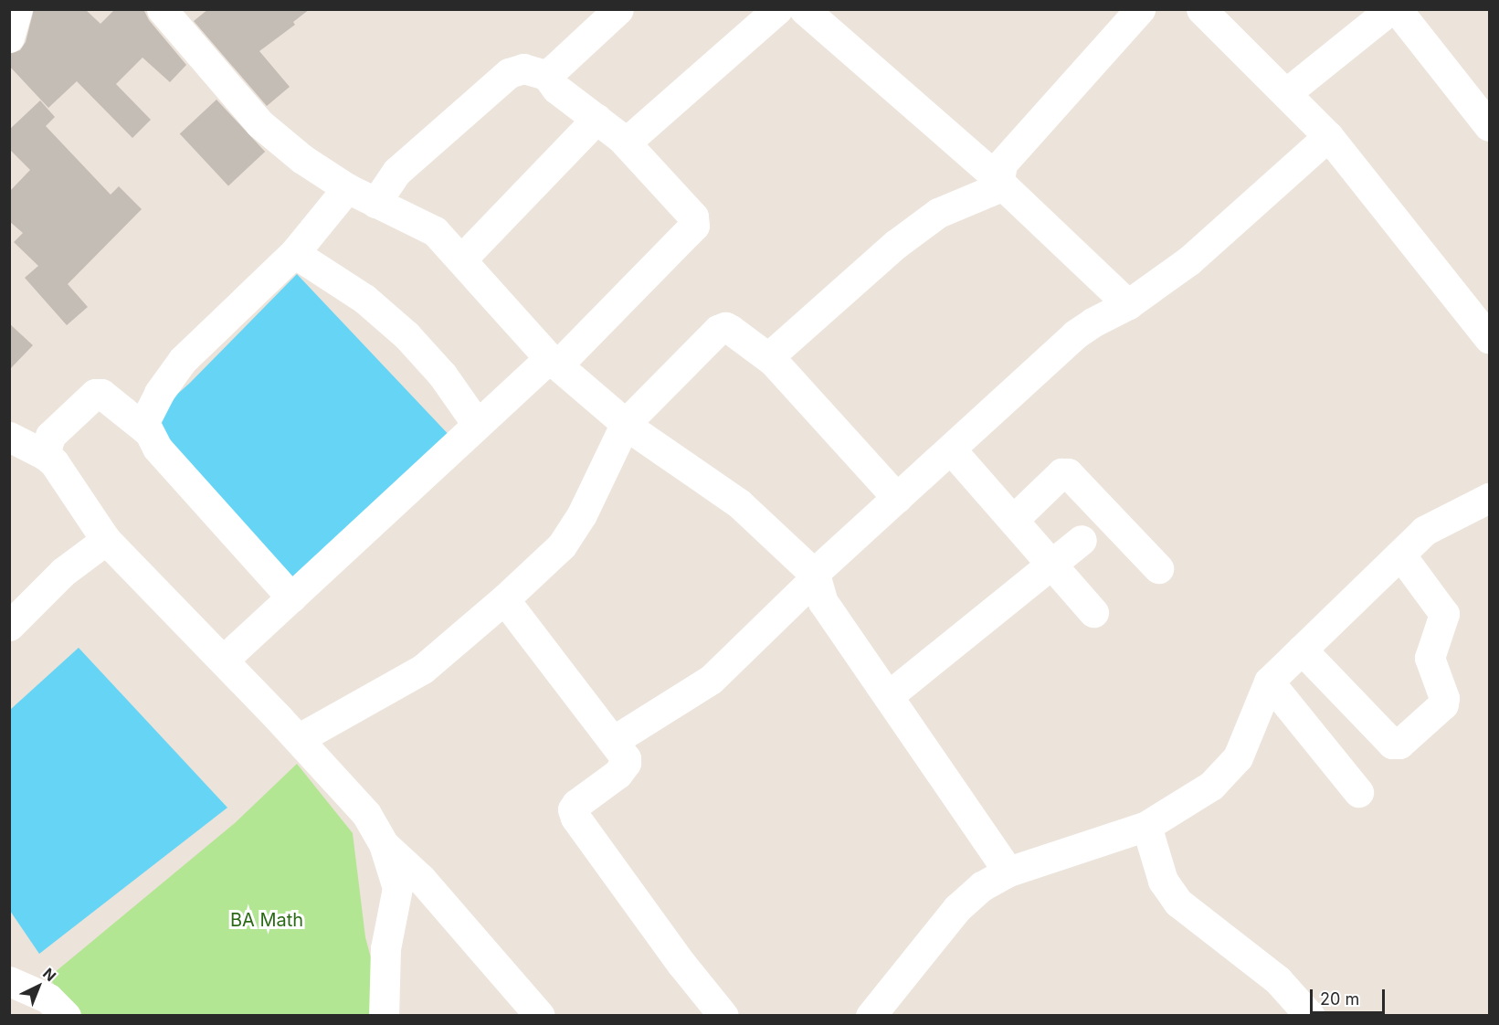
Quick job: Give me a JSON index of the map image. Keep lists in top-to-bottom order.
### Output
{
  "parks": ["BA Math"],
  "scale_bar": "20 m",
  "north": "top right"
}
